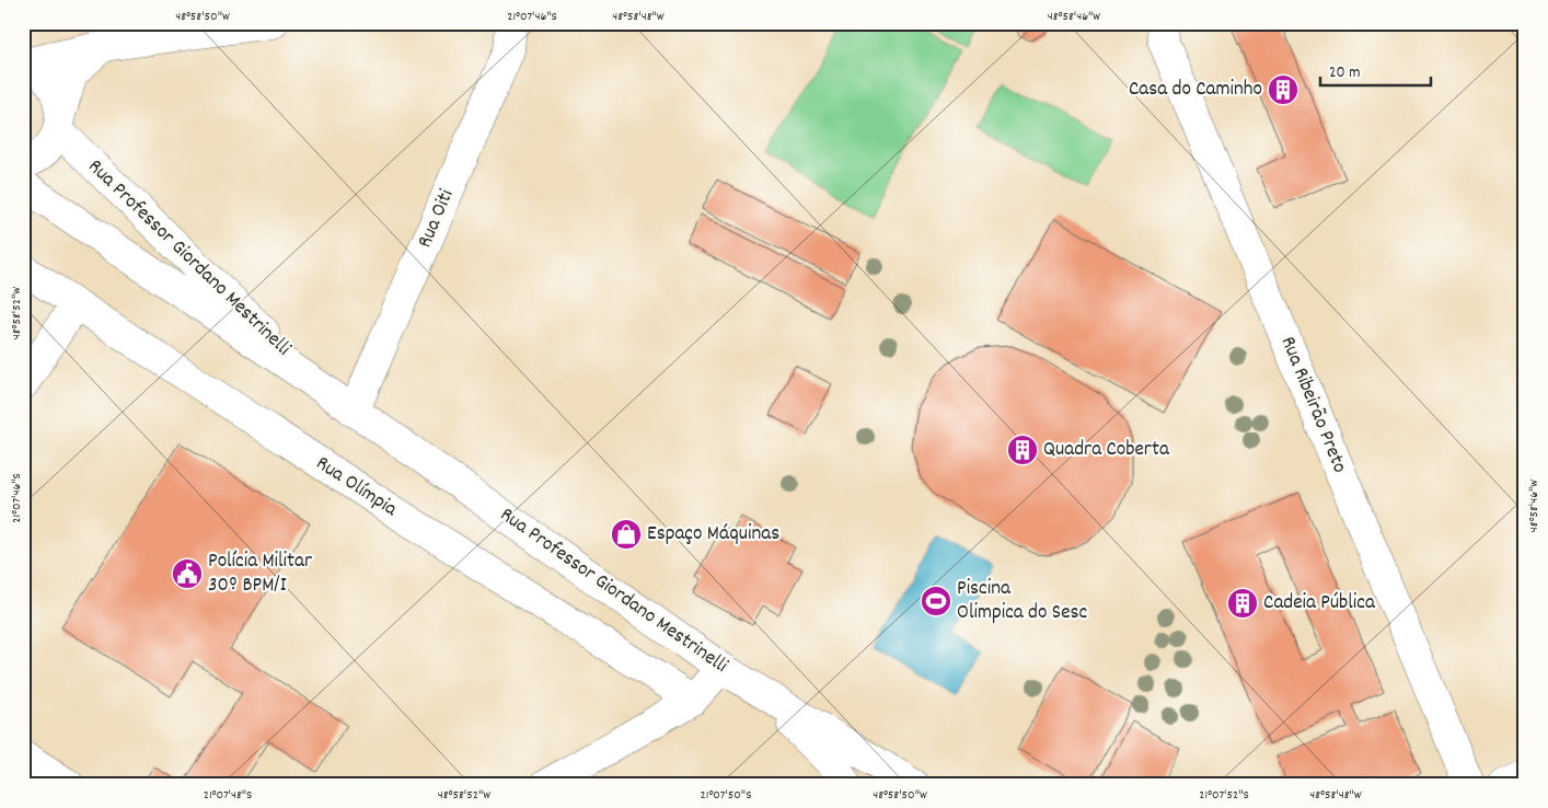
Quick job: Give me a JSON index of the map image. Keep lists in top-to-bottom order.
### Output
{
  "streets": {
    "street": [
      "Rua Oiti",
      "Rua Professor Giordano Mestrinelli",
      "Rua Ribeirão Preto",
      "Rua Olímpia"
    ]
  },
  "crossings": [
    ["Rua Oiti", "Rua Professor Giordano Mestrinelli"]
  ],
  "places": {
    "building": ["Casa do Caminho", "Quadra Coberta", "Cadeia Pública"],
    "shop": ["Espaço Máquinas"],
    "public building": ["Polícia Militar 30º BPM/I"],
    "sports": ["Piscina Olimpica do Sesc"]
  },
  "scale_bar": "20 m",
  "coordinates": [
    "48°58'50\"W",
    "21°07'46\"S",
    "48°58'48\"W",
    "48°58'46\"W",
    "48°58'52\"W",
    "21°07'48\"S",
    "21°07'50\"S",
    "21°07'52\"S"
  ]
}
